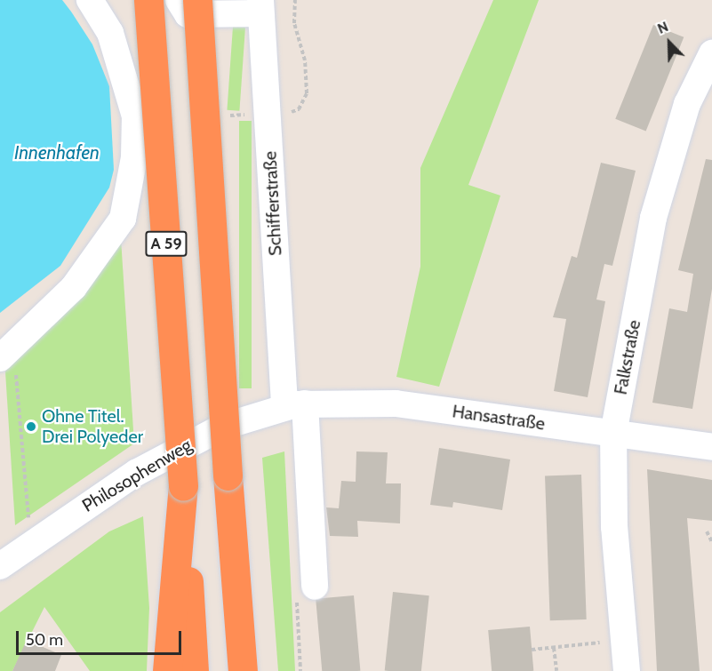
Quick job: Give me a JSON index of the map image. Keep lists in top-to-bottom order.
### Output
{
  "streets": {
    "highway": ["A 59"],
    "street": [
      "Schifferstraße",
      "Falkstraße",
      "Hansastraße",
      "Philosophenweg"
    ]
  },
  "crossings": [
    ["Schifferstraße", "Hansastraße"],
    ["Schifferstraße", "Philosophenweg"],
    ["Falkstraße", "Hansastraße"],
    ["Hansastraße", "Philosophenweg"]
  ],
  "water": ["Innenhafen"],
  "places": ["Ohne Titel. Drei Polyeder"],
  "scale_bar": "50 m",
  "north": "top left"
}
